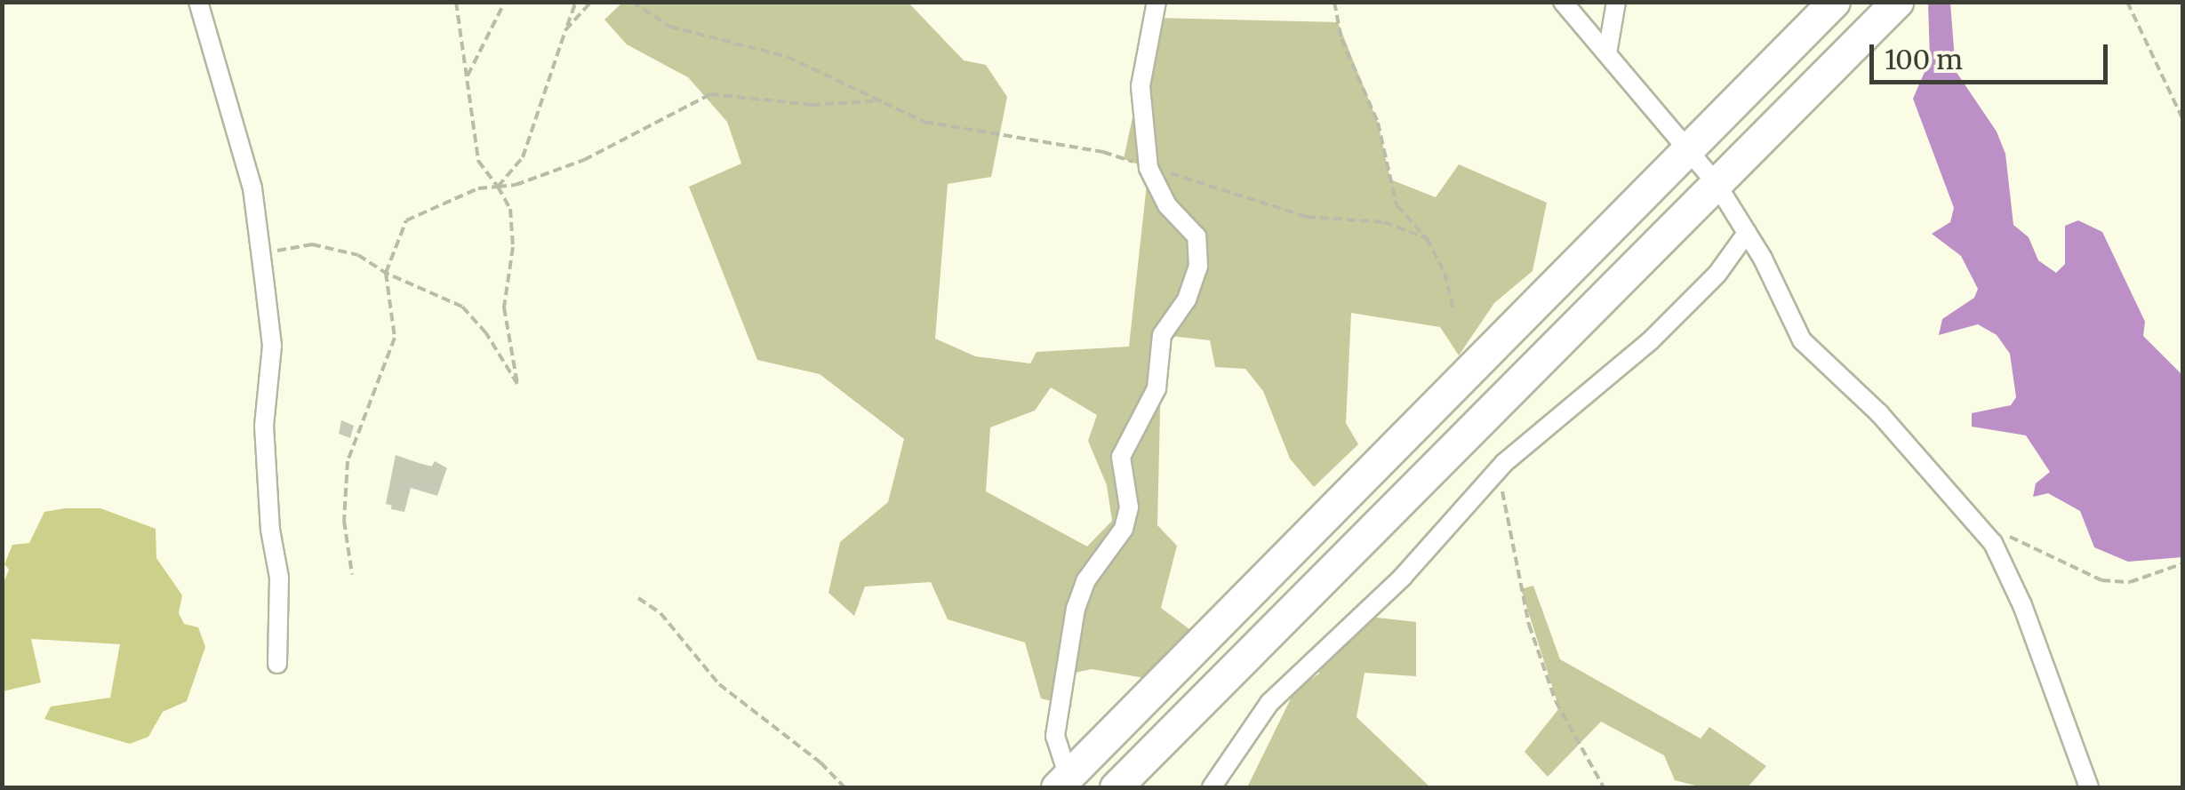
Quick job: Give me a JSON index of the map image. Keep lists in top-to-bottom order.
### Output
{
  "scale_bar": "100 m"
}
